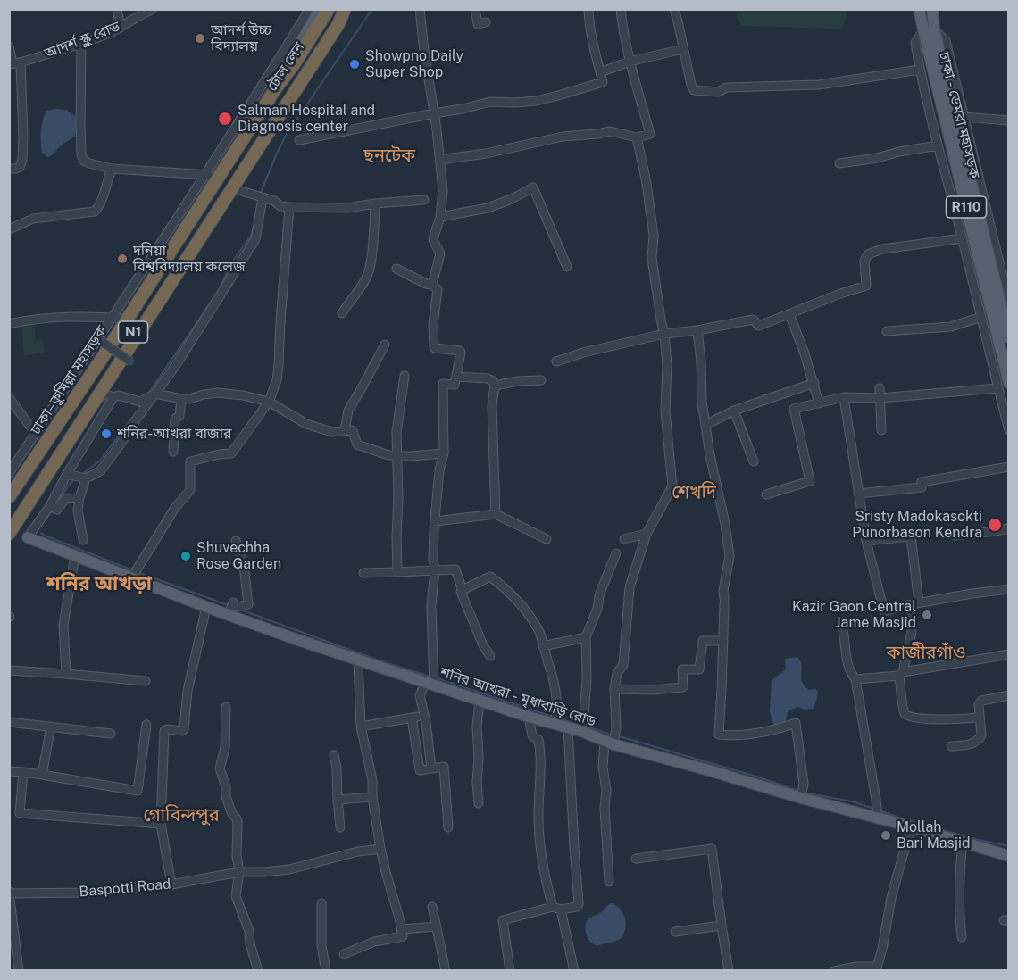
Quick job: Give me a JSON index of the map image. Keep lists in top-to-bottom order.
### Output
{
  "streets": {
    "highway": ["টোল লেন", "N1", "ঢাকা–কুমিল্লা মহাসড়ক"],
    "main road": ["ঢাকা - ডেমরা মহাসড়ক", "R110", "শনির আখরা - মৃধাবাড়ি রোড"],
    "street": ["আদর্শ স্কুল রোড", "Baspotti Road"]
  },
  "crossings": [
    ["টোল লেন", "ঢাকা–কুমিল্লা মহাসড়ক"]
  ],
  "districts": [
    "ছনটেক",
    "শেখদি",
    "শনির আখড়া",
    "কাজীরগাঁও",
    "গোবিন্দপুর"
  ],
  "places": [
    "আদর্শ উচ্চ বিদ্যালয়",
    "Showpno Daily Super Shop",
    "Salman Hospital and Diagnosis center",
    "দনিয়া বিশ্ববিদ্যালয় কলেজ",
    "শনির-আখরা বাজার",
    "Sristy Madokasokti Punorbason Kendra",
    "Shuvechha Rose Garden",
    "Kazir Gaon Central Jame Masjid",
    "Mollah Bari Masjid"
  ]
}
